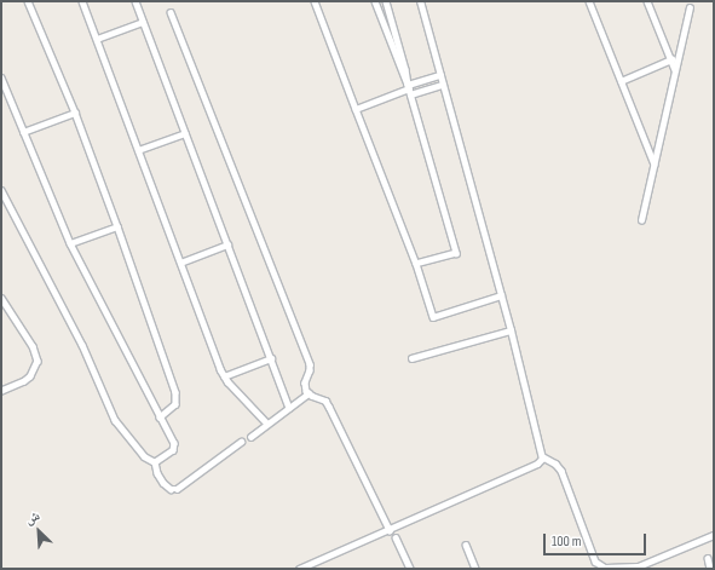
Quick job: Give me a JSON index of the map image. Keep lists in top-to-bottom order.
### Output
{
  "scale_bar": "100 m",
  "north": "top left"
}
